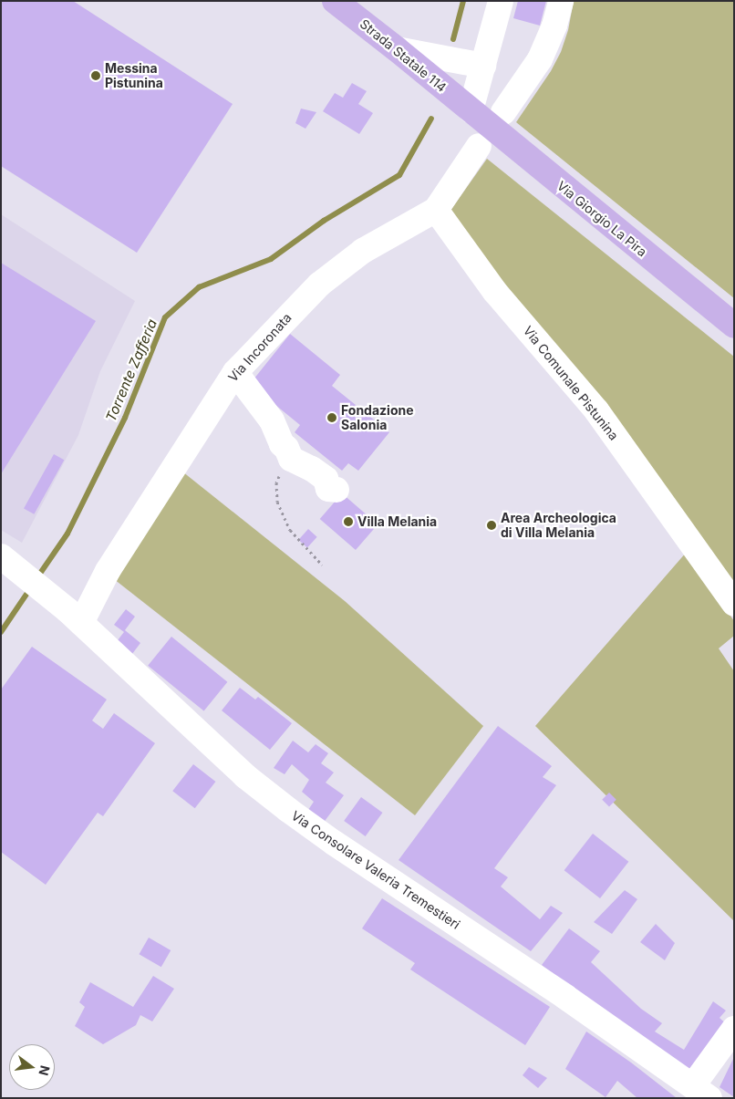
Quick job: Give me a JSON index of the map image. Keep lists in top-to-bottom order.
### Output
{
  "streets": {
    "main road": ["Strada Statale 114", "Via Giorgio La Pira"],
    "street": ["Via Incoronata", "Via Comunale Pistunina", "Via Consolare Valeria Tremestieri"]
  },
  "crossings": [
    ["Strada Statale 114", "Via Giorgio La Pira"],
    ["Via Incoronata", "Via Comunale Pistunina"],
    ["Via Incoronata", "Via Consolare Valeria Tremestieri"]
  ],
  "water": ["Torrente Zafferia"],
  "places": [
    "Messina Pistunina",
    "Fondazione Salonia",
    "Villa Melania",
    "Area Archeologica di Villa Melania"
  ],
  "north": "right"
}
